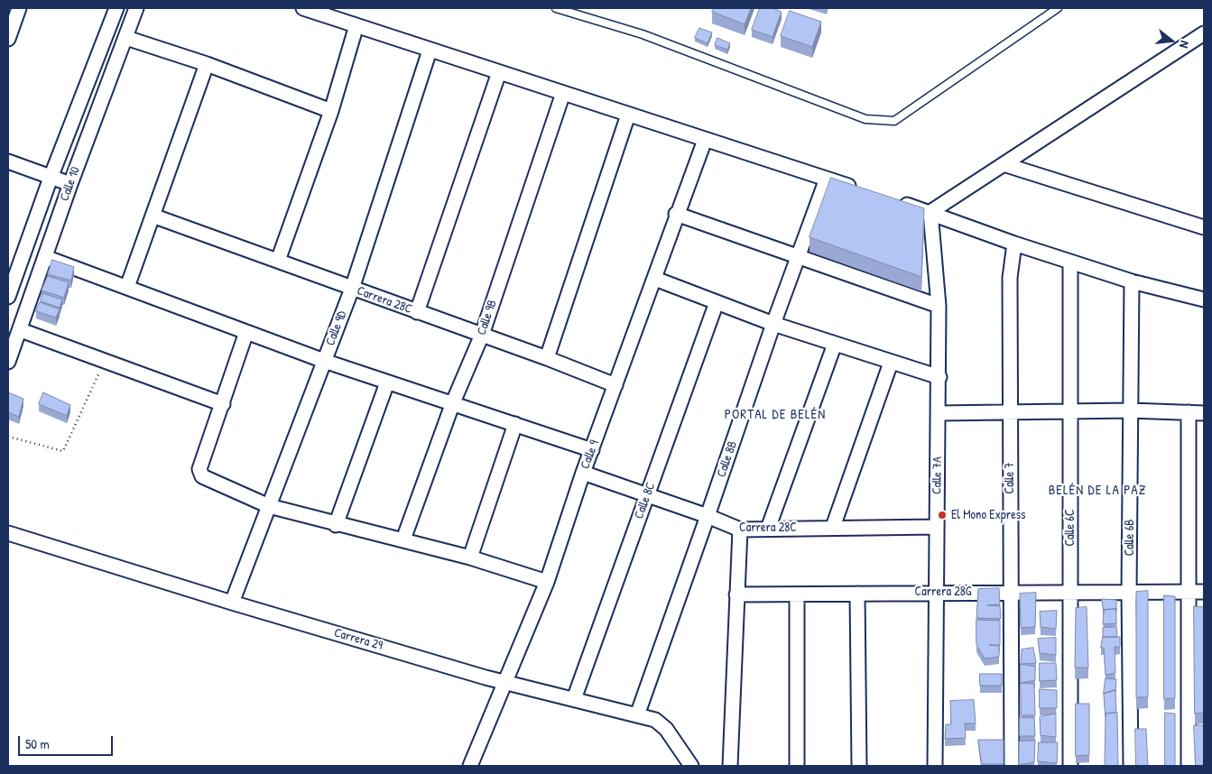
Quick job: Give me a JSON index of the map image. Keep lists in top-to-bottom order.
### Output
{
  "streets": {
    "street": [
      "Calle 10",
      "Carrera 28C",
      "Calle 9B",
      "Calle 9D",
      "Calle 9",
      "Calle 8B",
      "Calle 7A",
      "Calle 7",
      "Calle 8C",
      "Calle 6C",
      "Calle 6B",
      "Carrera 28G",
      "Carrera 29"
    ]
  },
  "crossings": [
    ["Carrera 28C", "Calle 9B"],
    ["Carrera 28C", "Calle 9D"],
    ["Carrera 28C", "Calle 9"],
    ["Carrera 28C", "Calle 8B"],
    ["Carrera 28C", "Calle 7A"],
    ["Carrera 28C", "Calle 8C"],
    ["Calle 9D", "Carrera 29"],
    ["Calle 9", "Carrera 29"],
    ["Calle 8B", "Carrera 29"],
    ["Calle 7A", "Carrera 28G"],
    ["Calle 7", "Carrera 28G"],
    ["Calle 8C", "Carrera 29"],
    ["Calle 6C", "Carrera 28G"],
    ["Calle 6B", "Carrera 28G"]
  ],
  "districts": ["PORTAL DE BELÉN", "BELÉN DE LA PAZ"],
  "places": ["El Mono Express"],
  "scale_bar": "50 m",
  "north": "right"
}
